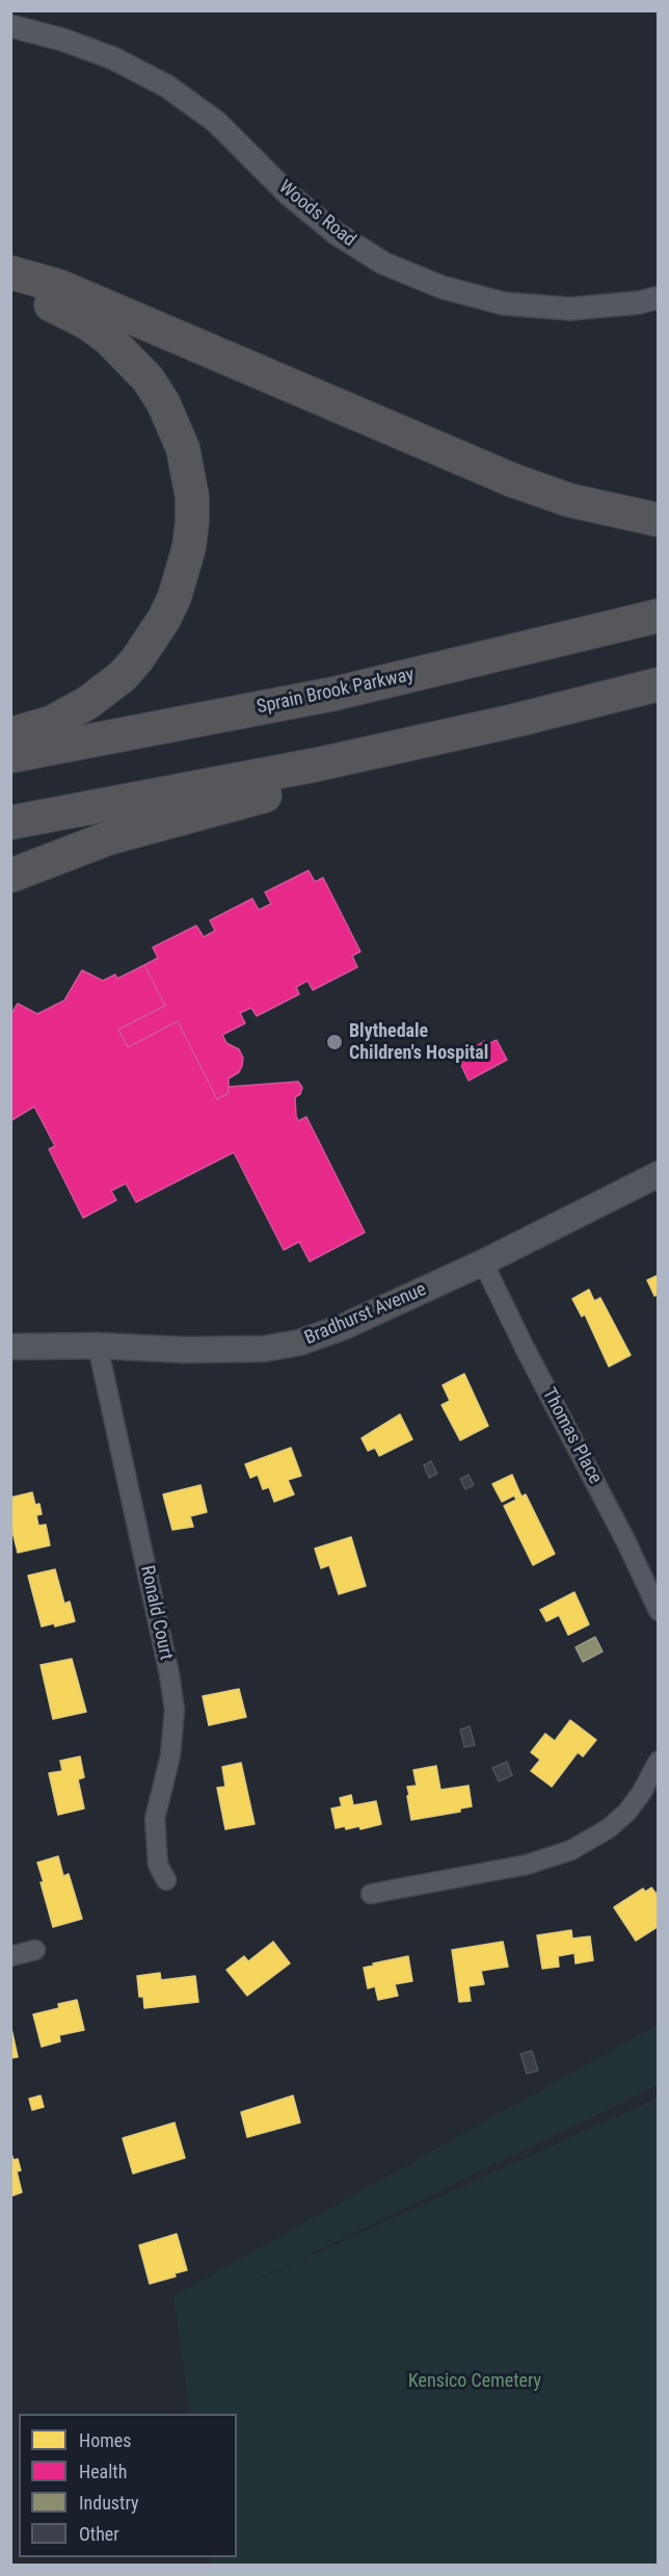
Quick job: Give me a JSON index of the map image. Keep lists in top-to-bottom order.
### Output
{
  "streets": {
    "highway": ["Sprain Brook Parkway"],
    "main road": ["Bradhurst Avenue"],
    "street": ["Woods Road", "Thomas Place", "Ronald Court"]
  },
  "crossings": [
    ["Bradhurst Avenue", "Thomas Place"],
    ["Bradhurst Avenue", "Ronald Court"]
  ],
  "parks": ["Kensico Cemetery"],
  "places": ["Blythedale Children's Hospital"],
  "legend": [
    "Homes",
    "Health",
    "Industry",
    "Other"
  ]
}
